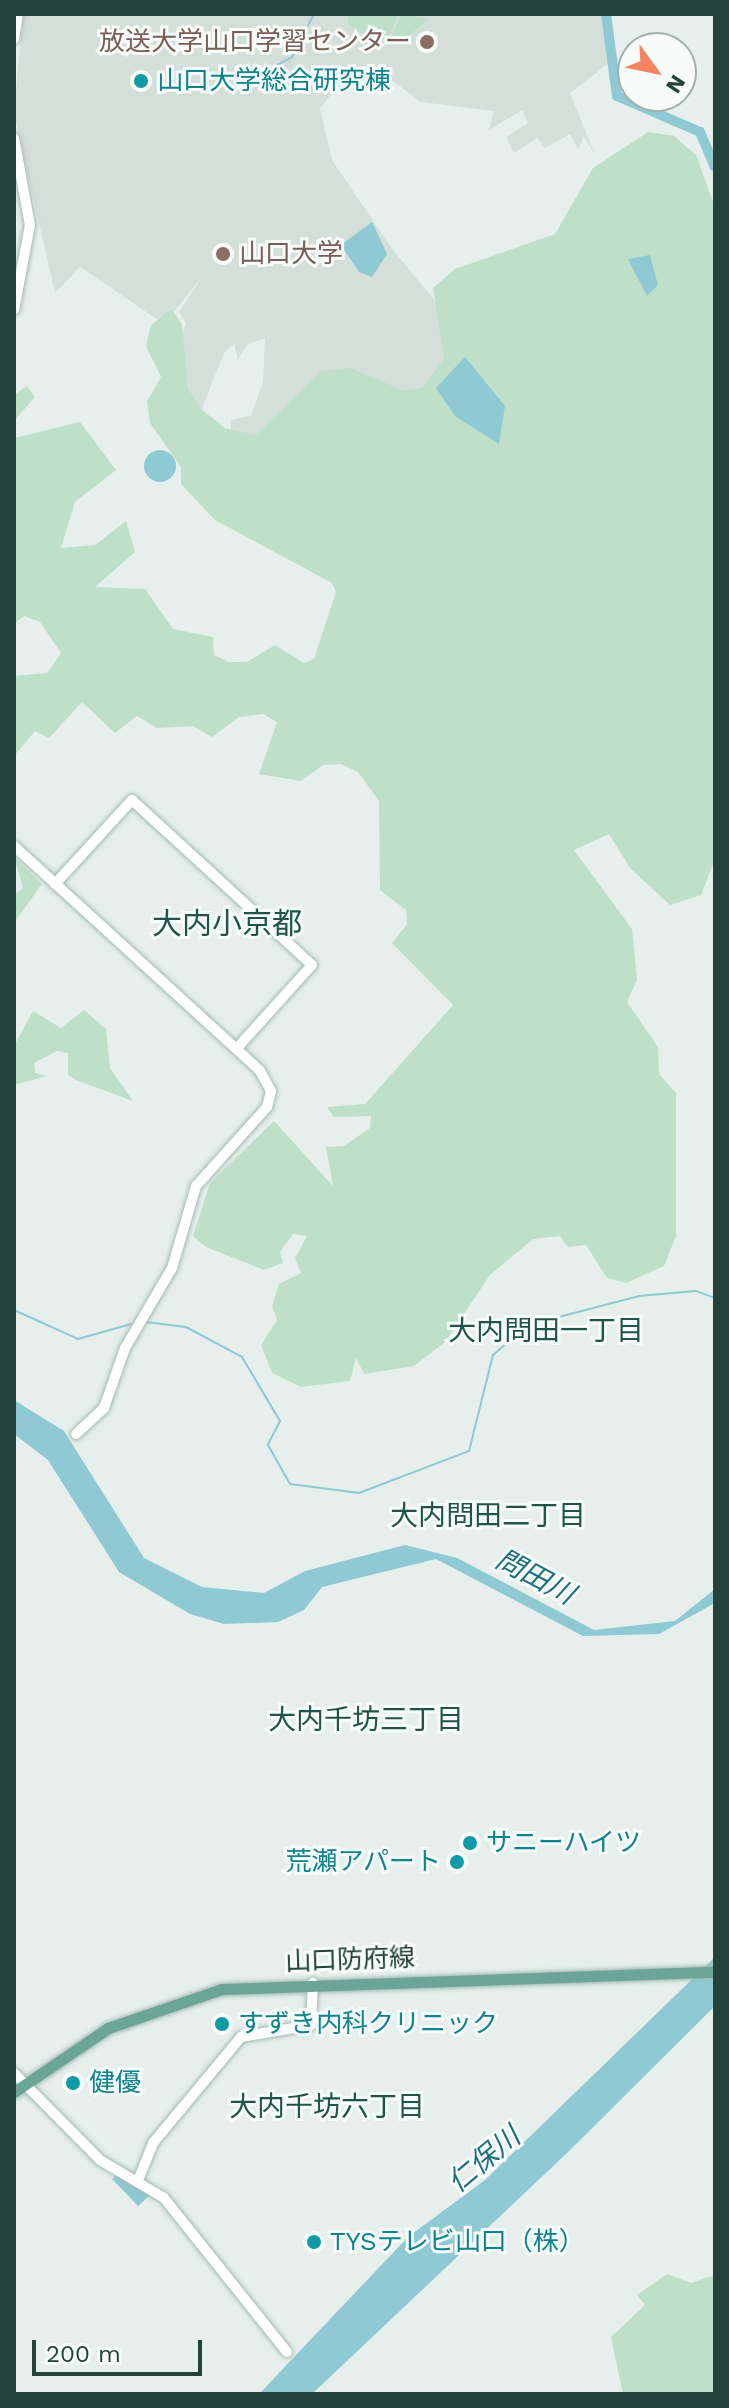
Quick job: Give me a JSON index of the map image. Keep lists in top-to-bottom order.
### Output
{
  "streets": {
    "main road": ["山口防府線"]
  },
  "districts": [
    "大内小京都",
    "大内問田一丁目",
    "大内問田二丁目",
    "大内千坊三丁目",
    "大内千坊六丁目"
  ],
  "water": ["問田川", "仁保川"],
  "places": [
    "放送大学山口学習センター",
    "山口大学総合研究棟",
    "山口大学",
    "サニーハイツ",
    "荒瀬アパート",
    "すずき内科クリニック",
    "健優",
    "TYSテレビ山口（株）"
  ],
  "scale_bar": "200 m",
  "north": "bottom right"
}
